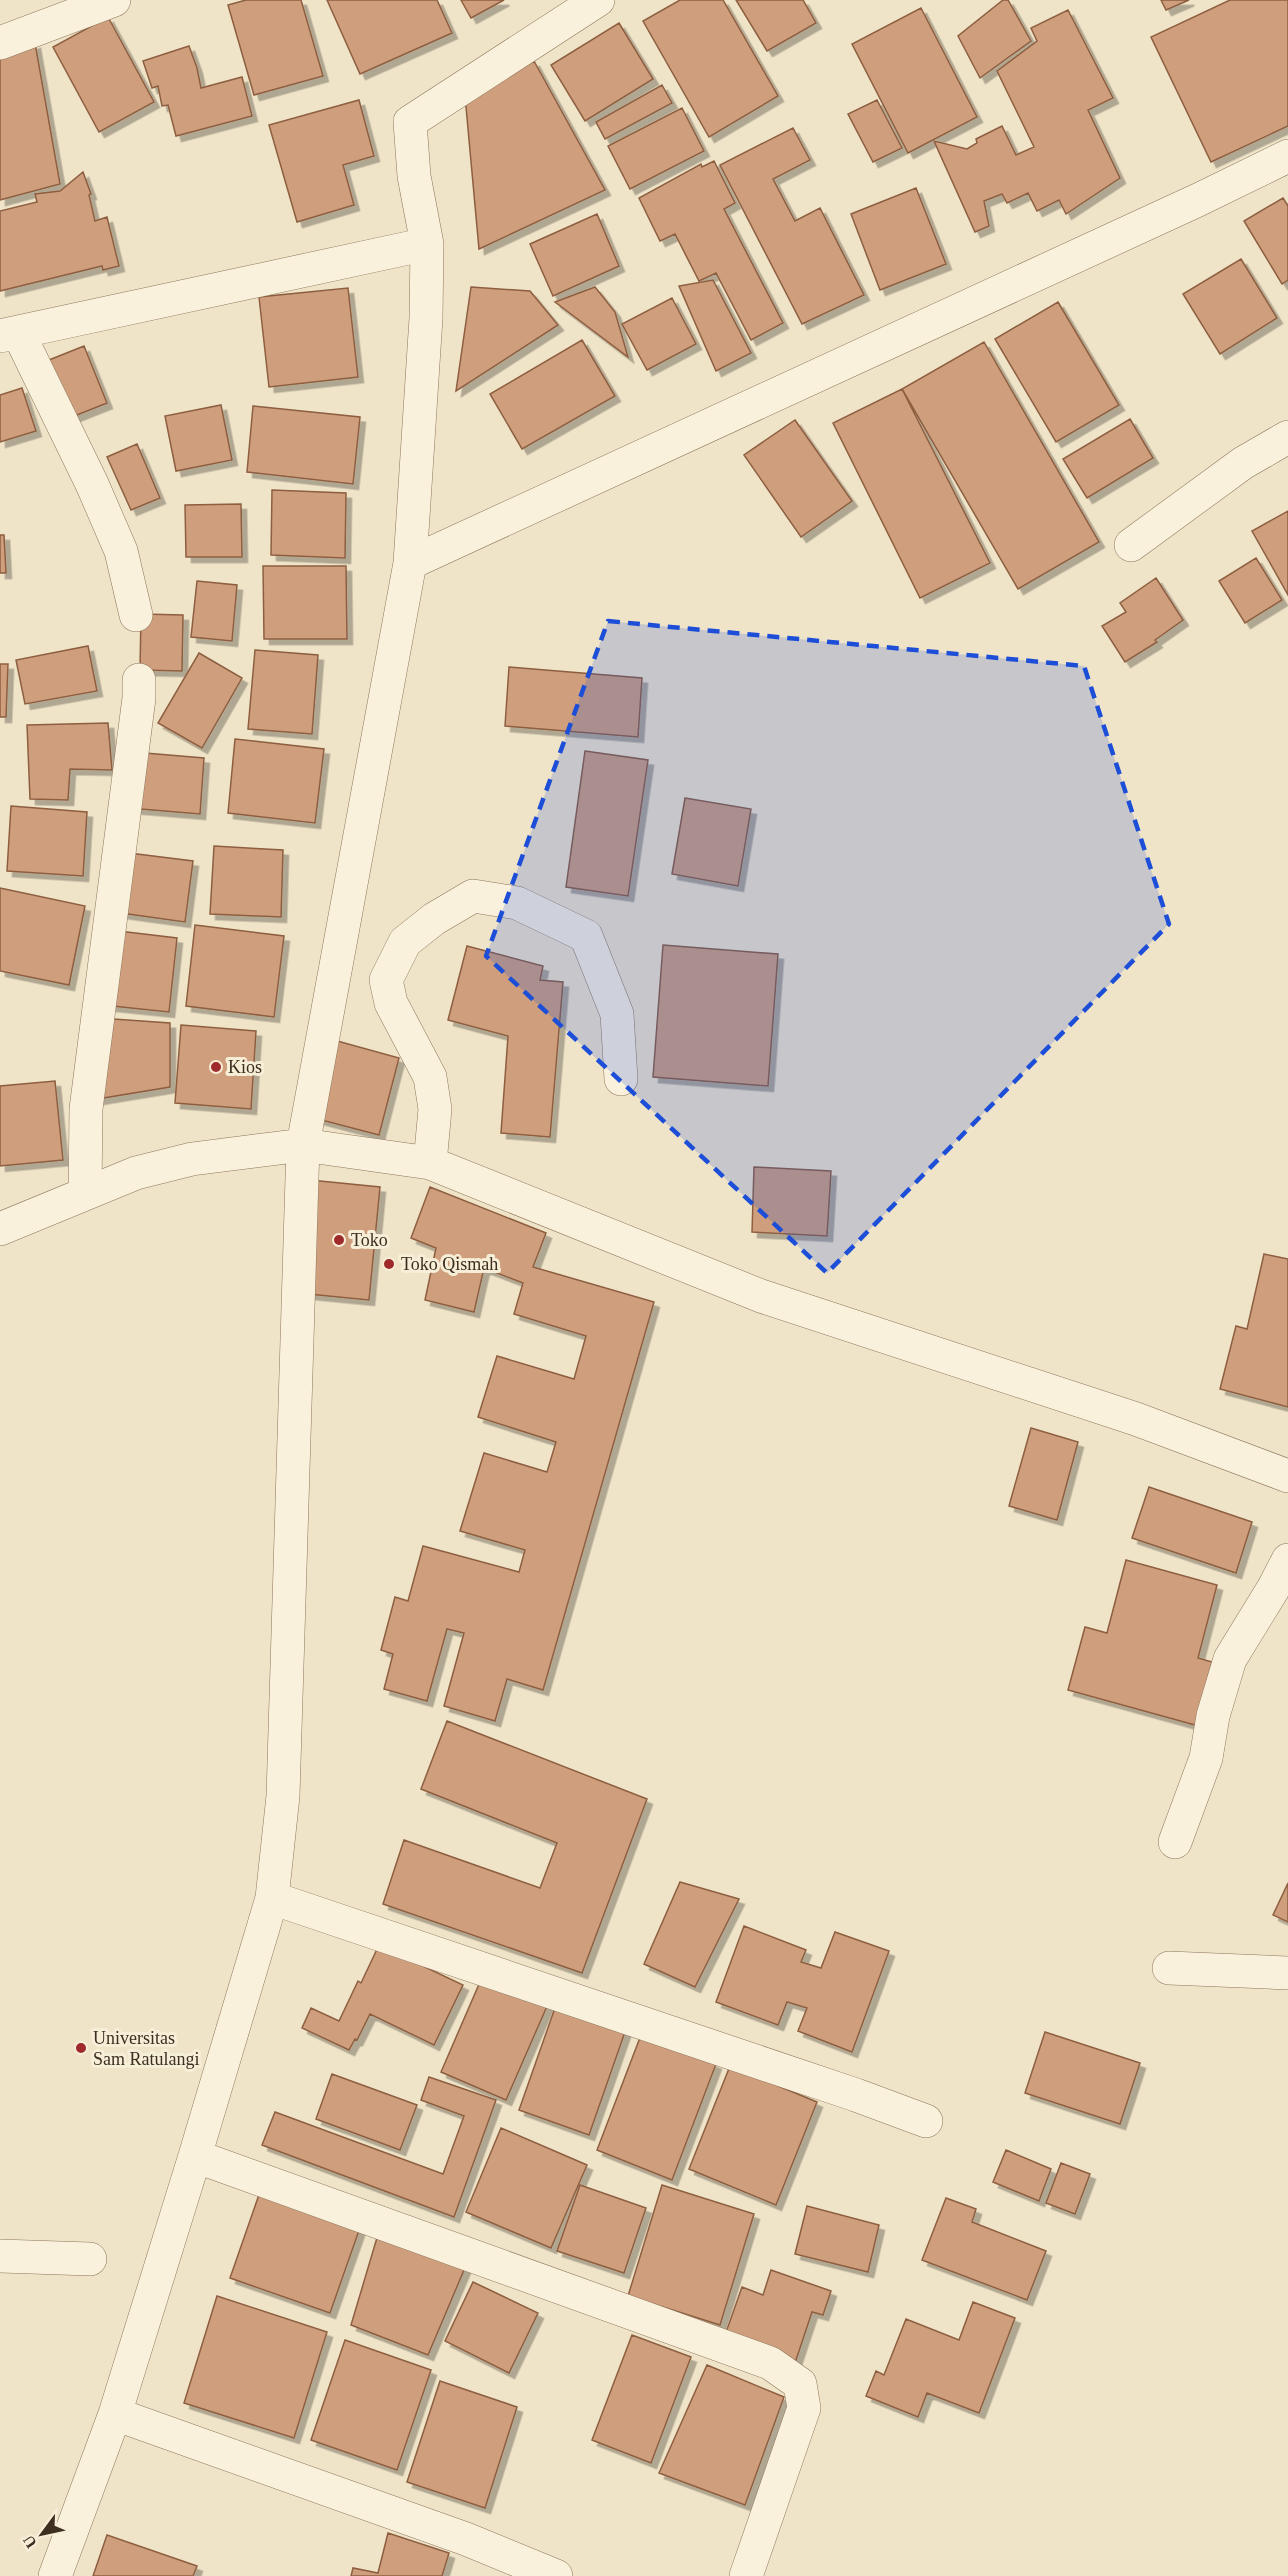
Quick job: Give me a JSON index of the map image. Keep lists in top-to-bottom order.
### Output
{
  "places": [
    "Kios",
    "Toko",
    "Toko Qismah",
    "Universitas Sam Ratulangi"
  ],
  "north": "bottom left"
}
